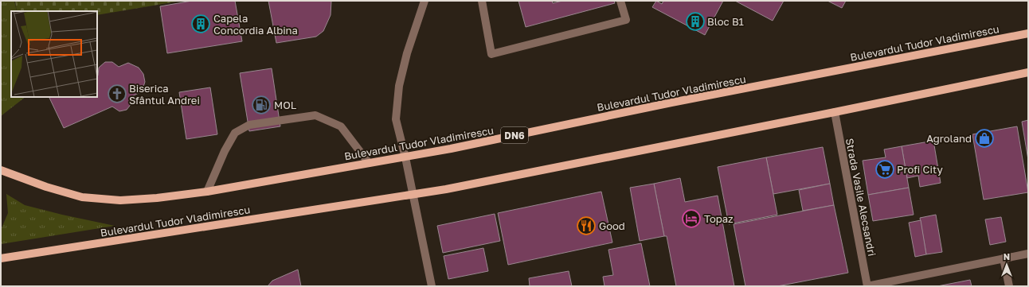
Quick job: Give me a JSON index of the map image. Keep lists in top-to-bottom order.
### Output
{
  "streets": {
    "main road": ["Bulevardul Tudor Vladimirescu", "DN6"],
    "street": ["Strada Vasile Alecsandri"]
  },
  "crossings": [
    ["Bulevardul Tudor Vladimirescu", "Strada Vasile Alecsandri"]
  ],
  "places": {
    "building": ["Bloc B1", "Capela Concordia Albina"],
    "church": ["Biserica Sfântul Andrei"],
    "fuel station": ["MOL"],
    "shop": ["Agroland"],
    "supermarket": ["Profi City"],
    "hotel": ["Topaz"],
    "restaurant": ["Good"]
  },
  "north": "top"
}
